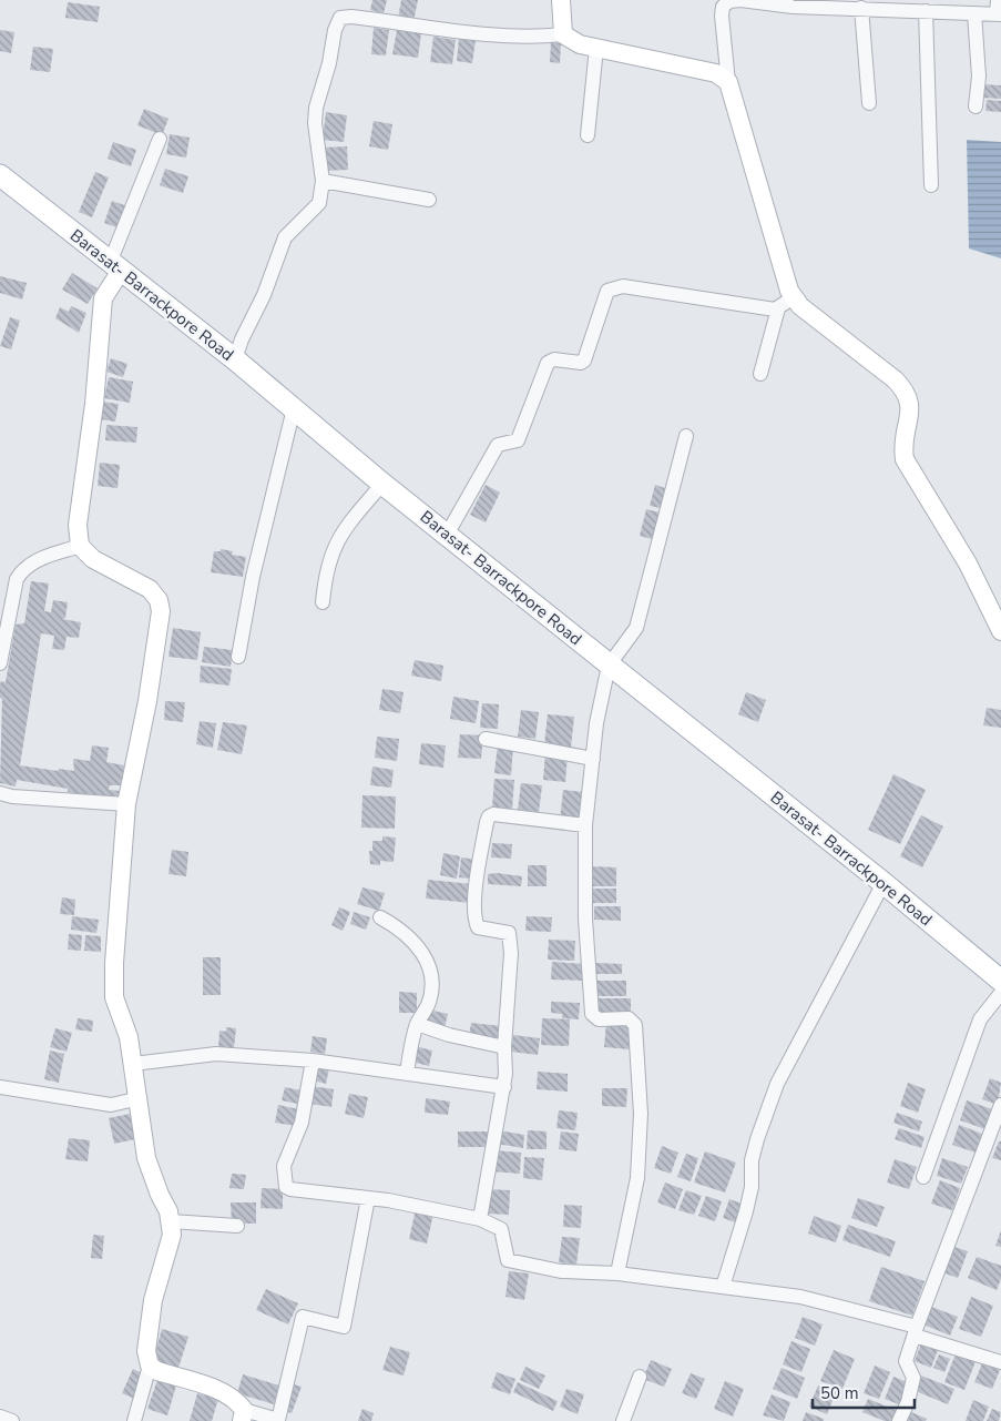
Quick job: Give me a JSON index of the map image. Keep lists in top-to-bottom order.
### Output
{
  "streets": {
    "main road": ["Barasat- Barrackpore Road"]
  },
  "scale_bar": "50 m"
}
